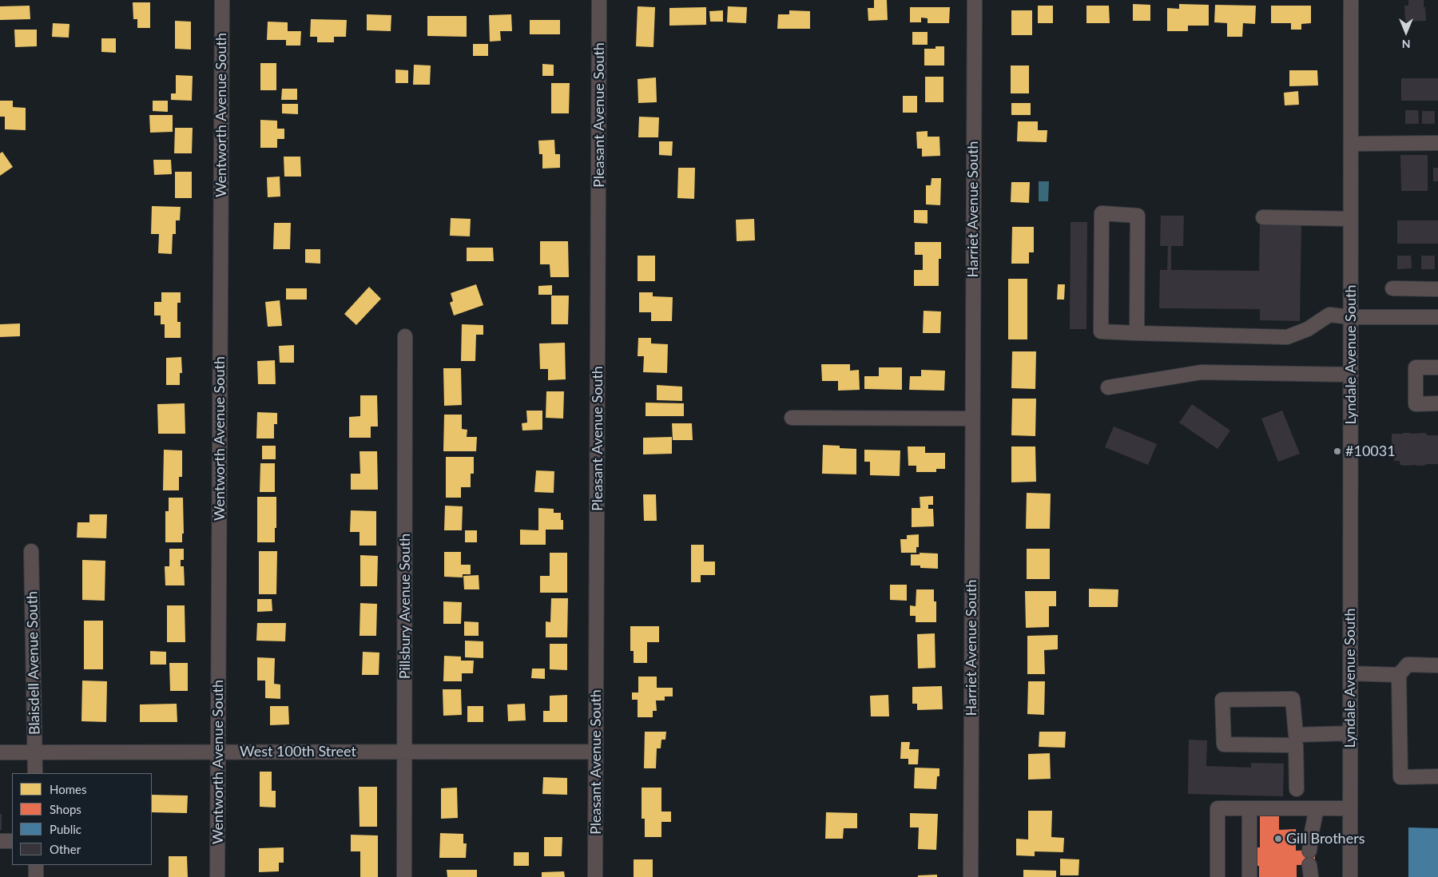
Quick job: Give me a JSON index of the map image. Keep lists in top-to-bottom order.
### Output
{
  "streets": {
    "street": [
      "Wentworth Avenue South",
      "Pleasant Avenue South",
      "Harriet Avenue South",
      "Lyndale Avenue South",
      "Pillsbury Avenue South",
      "Blaisdell Avenue South",
      "West 100th Street"
    ]
  },
  "crossings": [
    ["Wentworth Avenue South", "West 100th Street"],
    ["Pleasant Avenue South", "West 100th Street"],
    ["Pillsbury Avenue South", "West 100th Street"],
    ["Blaisdell Avenue South", "West 100th Street"]
  ],
  "places": ["#10031", "Gill Brothers"],
  "legend": [
    "Homes",
    "Shops",
    "Public",
    "Other"
  ],
  "north": "bottom"
}
